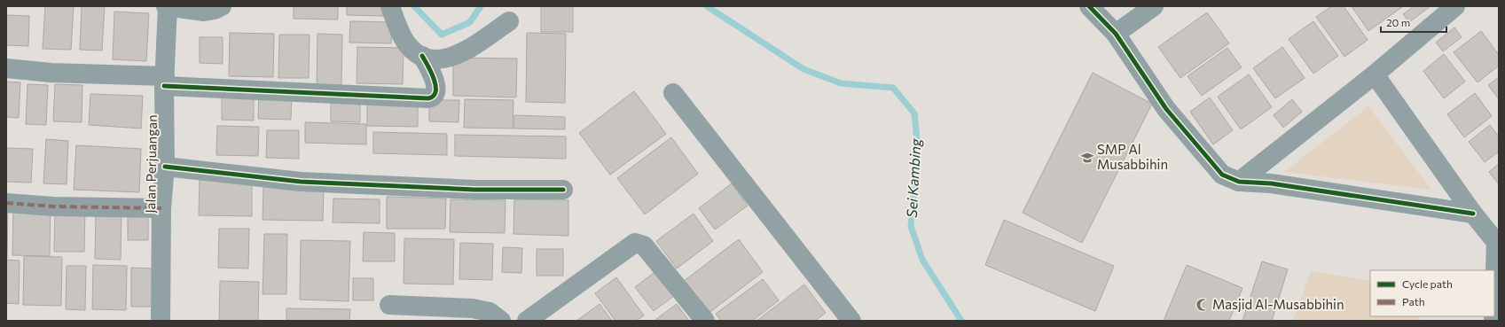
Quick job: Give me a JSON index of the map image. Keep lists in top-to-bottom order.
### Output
{
  "streets": {
    "street": ["Jalan Perjuangan"]
  },
  "water": ["Sei Kambing"],
  "places": {
    "school or university": ["SMP Al Musabbihin"],
    "mosque": ["Masjid Al-Musabbihin"]
  },
  "legend": ["Cycle path", "Path"],
  "scale_bar": "20 m"
}
